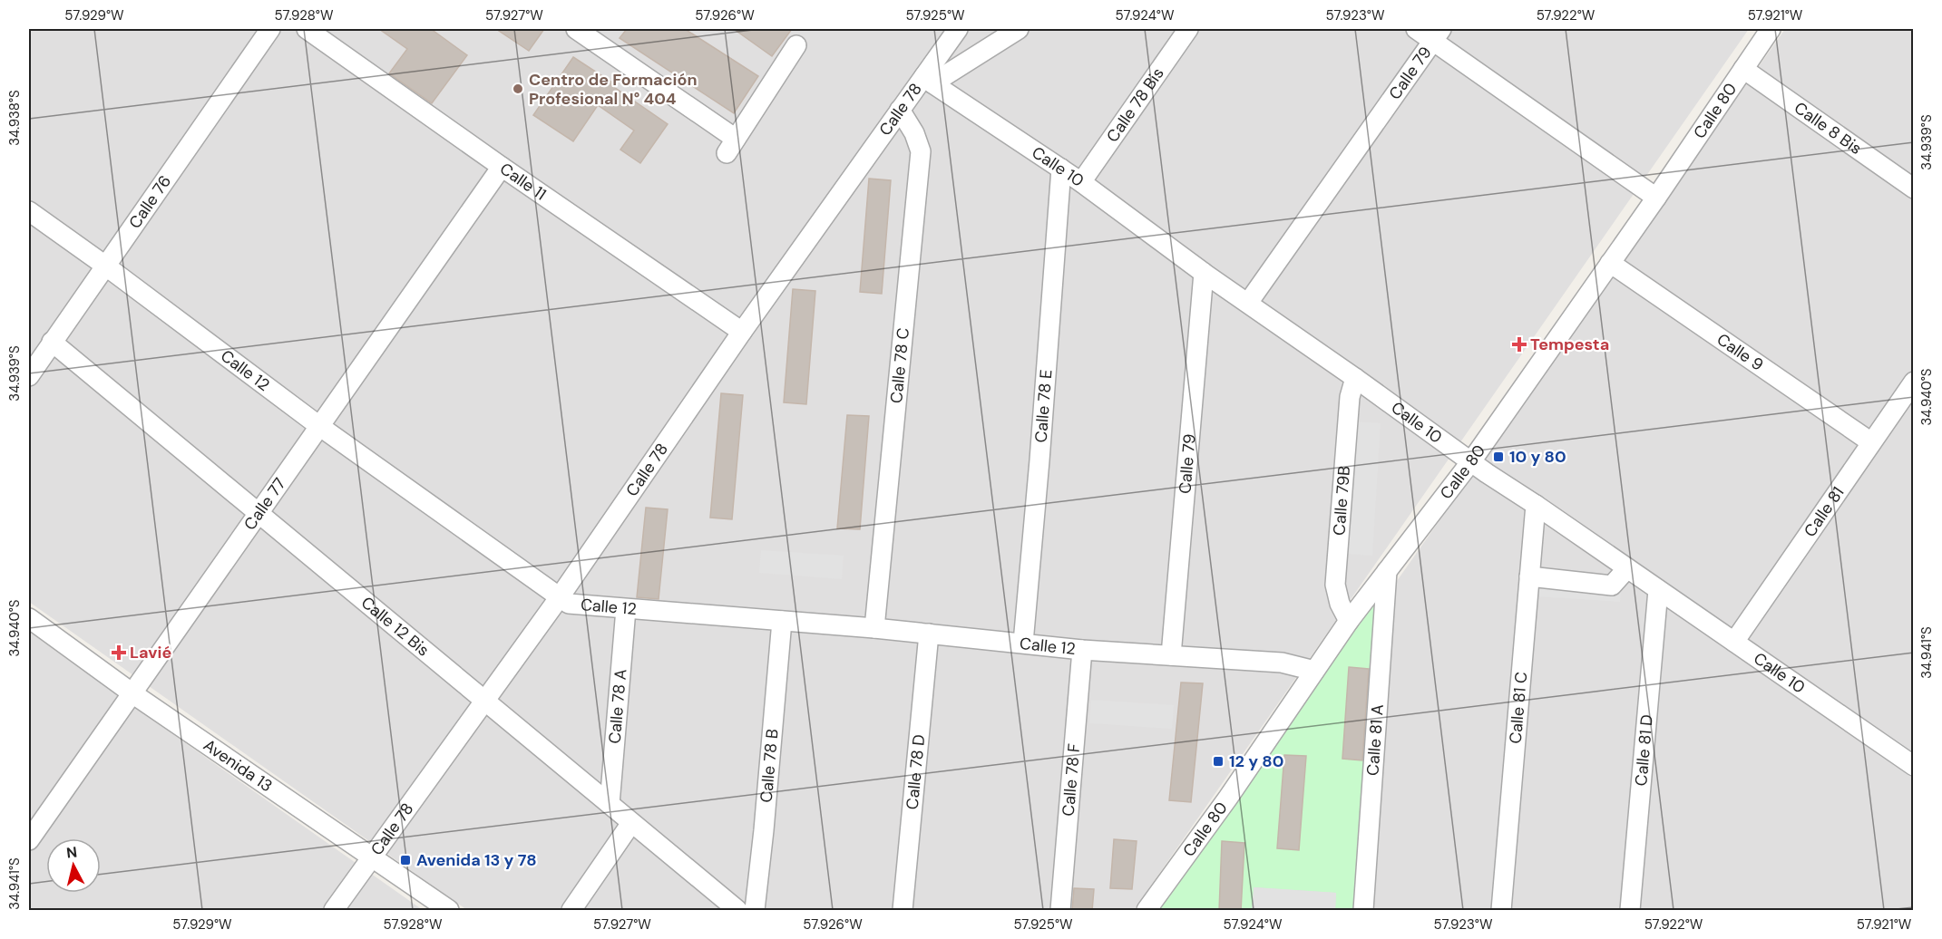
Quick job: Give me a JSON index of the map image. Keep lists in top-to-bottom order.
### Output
{
  "streets": {
    "street": [
      "Calle 79",
      "Calle 78 Bis",
      "Calle 78",
      "Calle 80",
      "Calle 8 Bis",
      "Calle 10",
      "Calle 11",
      "Calle 76",
      "Calle 9",
      "Calle 78 C",
      "Calle 12",
      "Calle 78 E",
      "Calle 79B",
      "Calle 77",
      "Calle 81",
      "Calle 12 Bis",
      "Calle 78 A",
      "Calle 81 C",
      "Calle 81 A",
      "Calle 81 D",
      "Avenida 13",
      "Calle 78 B",
      "Calle 78 D",
      "Calle 78 F"
    ]
  },
  "crossings": [
    ["Calle 79", "Calle 10"],
    ["Calle 79", "Calle 12"],
    ["Calle 78 Bis", "Calle 10"],
    ["Calle 78", "Calle 10"],
    ["Calle 78", "Calle 11"],
    ["Calle 78", "Calle 78 C"],
    ["Calle 78", "Calle 12"],
    ["Calle 78", "Calle 12 Bis"],
    ["Calle 78", "Avenida 13"],
    ["Calle 80", "Calle 8 Bis"],
    ["Calle 80", "Calle 10"],
    ["Calle 80", "Calle 9"],
    ["Calle 80", "Calle 12"],
    ["Calle 80", "Calle 79B"],
    ["Calle 80", "Calle 81 A"],
    ["Calle 10", "Calle 78 E"],
    ["Calle 10", "Calle 79B"],
    ["Calle 10", "Calle 81"],
    ["Calle 10", "Calle 81 C"],
    ["Calle 10", "Calle 81 D"],
    ["Calle 11", "Calle 77"],
    ["Calle 76", "Calle 12"],
    ["Calle 76", "Calle 12 Bis"],
    ["Calle 9", "Calle 81"],
    ["Calle 78 C", "Calle 12"],
    ["Calle 12", "Calle 78 E"],
    ["Calle 12", "Calle 77"],
    ["Calle 12", "Calle 78 A"],
    ["Calle 12", "Calle 78 B"],
    ["Calle 12", "Calle 78 D"],
    ["Calle 12", "Calle 78 F"],
    ["Calle 77", "Calle 12 Bis"],
    ["Calle 77", "Avenida 13"],
    ["Calle 12 Bis", "Calle 78 A"]
  ],
  "places": {
    "other": ["Centro de Formación Profesional N° 404"],
    "health": ["Tempesta", "Lavié"],
    "transit": ["10 y 80", "12 y 80", "Avenida 13 y 78"]
  },
  "north": "top",
  "coordinates": [
    "57.929°W",
    "57.928°W",
    "57.927°W",
    "57.926°W",
    "57.925°W",
    "57.924°W",
    "57.923°W",
    "57.922°W",
    "57.921°W",
    "34.938°S",
    "34.939°S",
    "34.940°S",
    "34.941°S"
  ]
}
